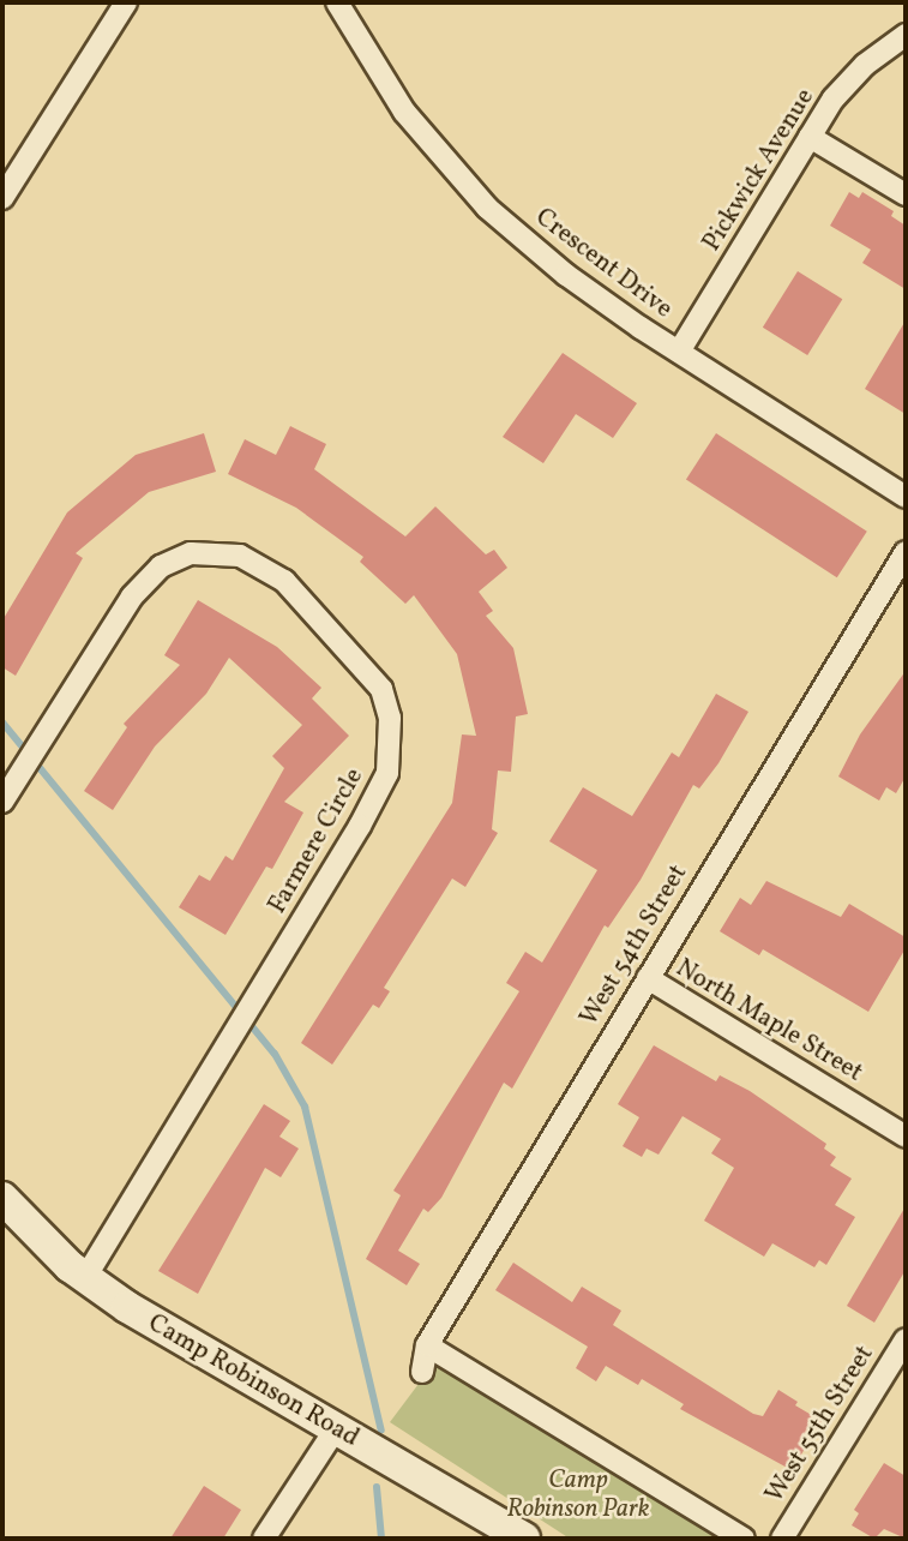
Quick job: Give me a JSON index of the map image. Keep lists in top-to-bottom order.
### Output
{
  "streets": {
    "main road": ["Camp Robinson Road"],
    "street": [
      "Pickwick Avenue",
      "Crescent Drive",
      "Farmere Circle",
      "West 54th Street",
      "North Maple Street",
      "West 55th Street"
    ]
  },
  "crossings": [
    ["Pickwick Avenue", "Crescent Drive"],
    ["Farmere Circle", "Camp Robinson Road"],
    ["West 54th Street", "North Maple Street"]
  ],
  "parks": ["Camp Robinson Park"]
}
